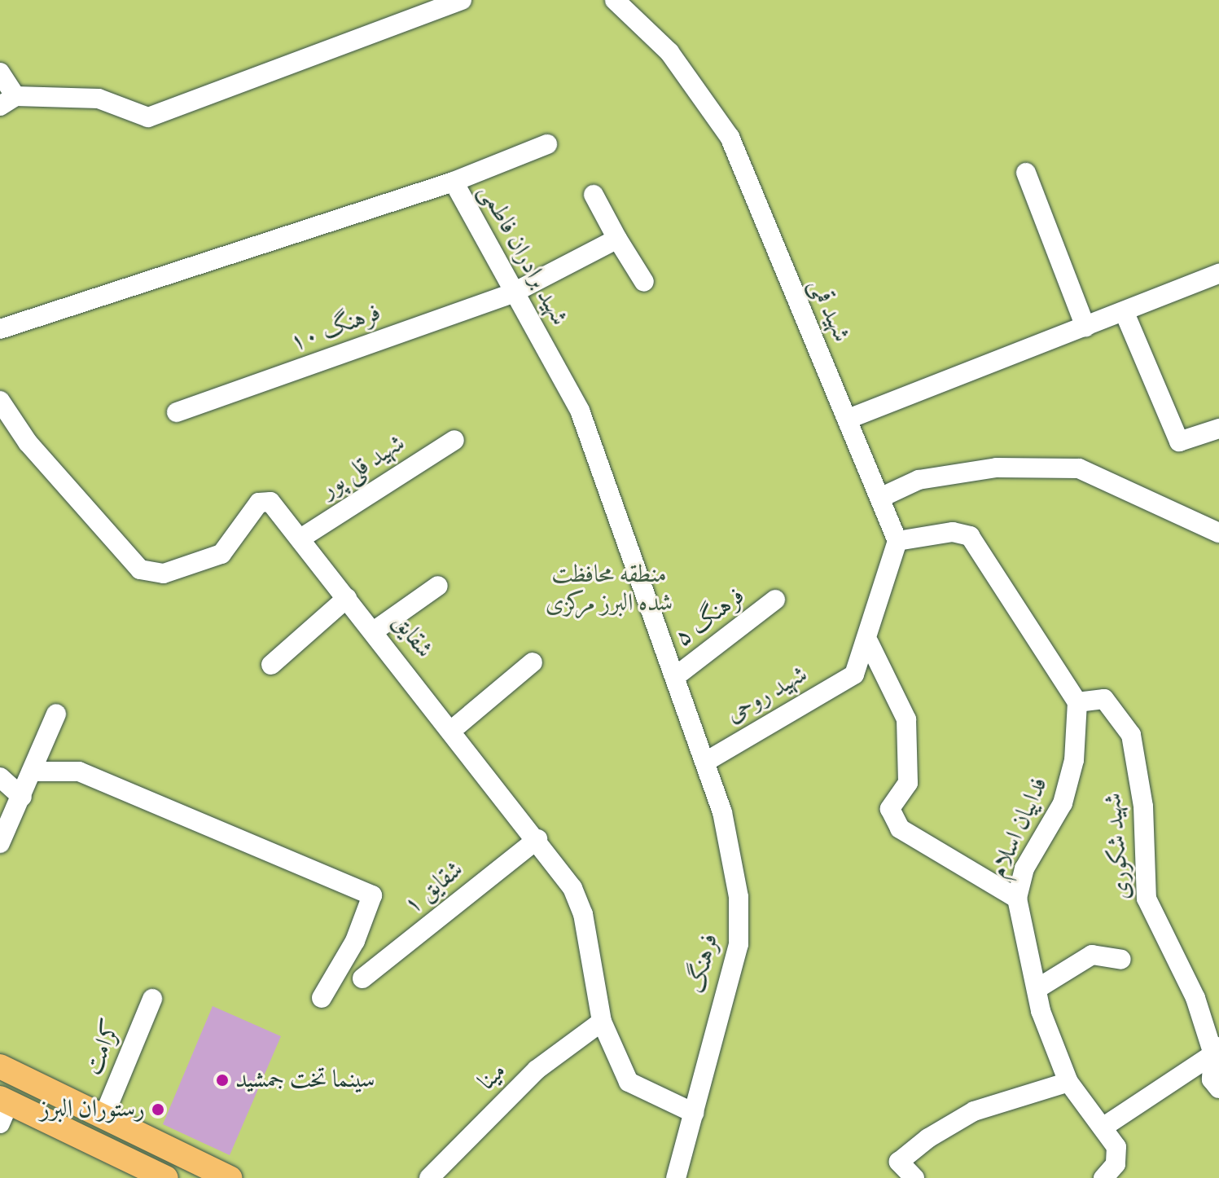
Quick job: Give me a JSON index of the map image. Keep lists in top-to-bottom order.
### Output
{
  "streets": {
    "street": [
      "شهید برادران فاطمی",
      "شهید قمی",
      "فرهنگ ۱۰",
      "شهید قلی پور",
      "فرهنگ ۵",
      "شقایق",
      "شهید روحی",
      "فداییان اسلام",
      "شهید شکوری",
      "شقایق ۱",
      "فرهنگ",
      "کرامت",
      "مینا"
    ]
  },
  "crossings": [
    ["شهید برادران فاطمی", "فرهنگ ۱۰"],
    ["شهید برادران فاطمی", "فرهنگ ۵"],
    ["شهید برادران فاطمی", "شهید روحی"],
    ["شهید برادران فاطمی", "فرهنگ"],
    ["شهید قلی پور", "شقایق"],
    ["شقایق", "شقایق ۱"],
    ["شقایق", "فرهنگ"],
    ["شقایق", "مینا"],
    ["شهید روحی", "فرهنگ"],
    ["فداییان اسلام", "شهید شکوری"]
  ],
  "parks": ["منطقه محافظت شده البرز مرکزی"],
  "places": ["سینما تخت جمشید", "رستوران البرز"]
}
